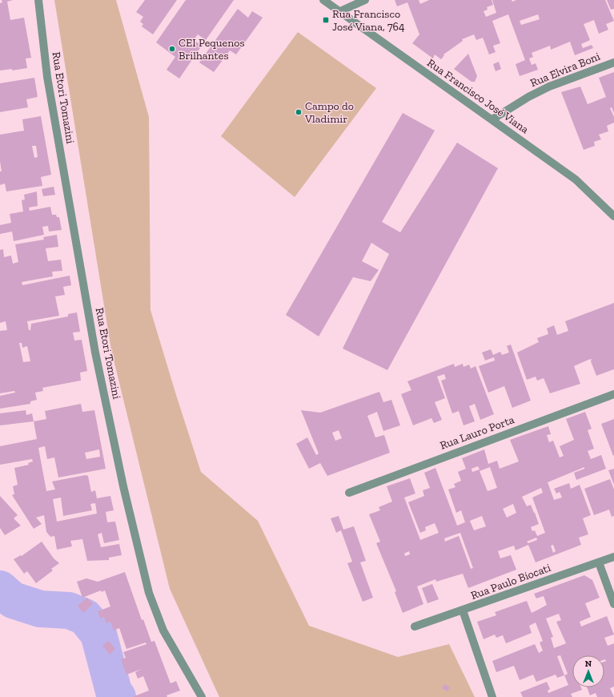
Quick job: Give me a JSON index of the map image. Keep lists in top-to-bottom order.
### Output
{
  "streets": {
    "street": [
      "Rua Elvira Boni",
      "Rua Francisco José Viana",
      "Rua Etori Tomazini",
      "Rua Lauro Porta",
      "Rua Paulo Biocati"
    ]
  },
  "crossings": [
    ["Rua Elvira Boni", "Rua Francisco José Viana"]
  ],
  "places": {
    "transit": ["Rua Francisco José Viana, 764"],
    "other": ["CEI Pequenos Brilhantes", "Campo do Vladimir"]
  },
  "north": "top"
}
